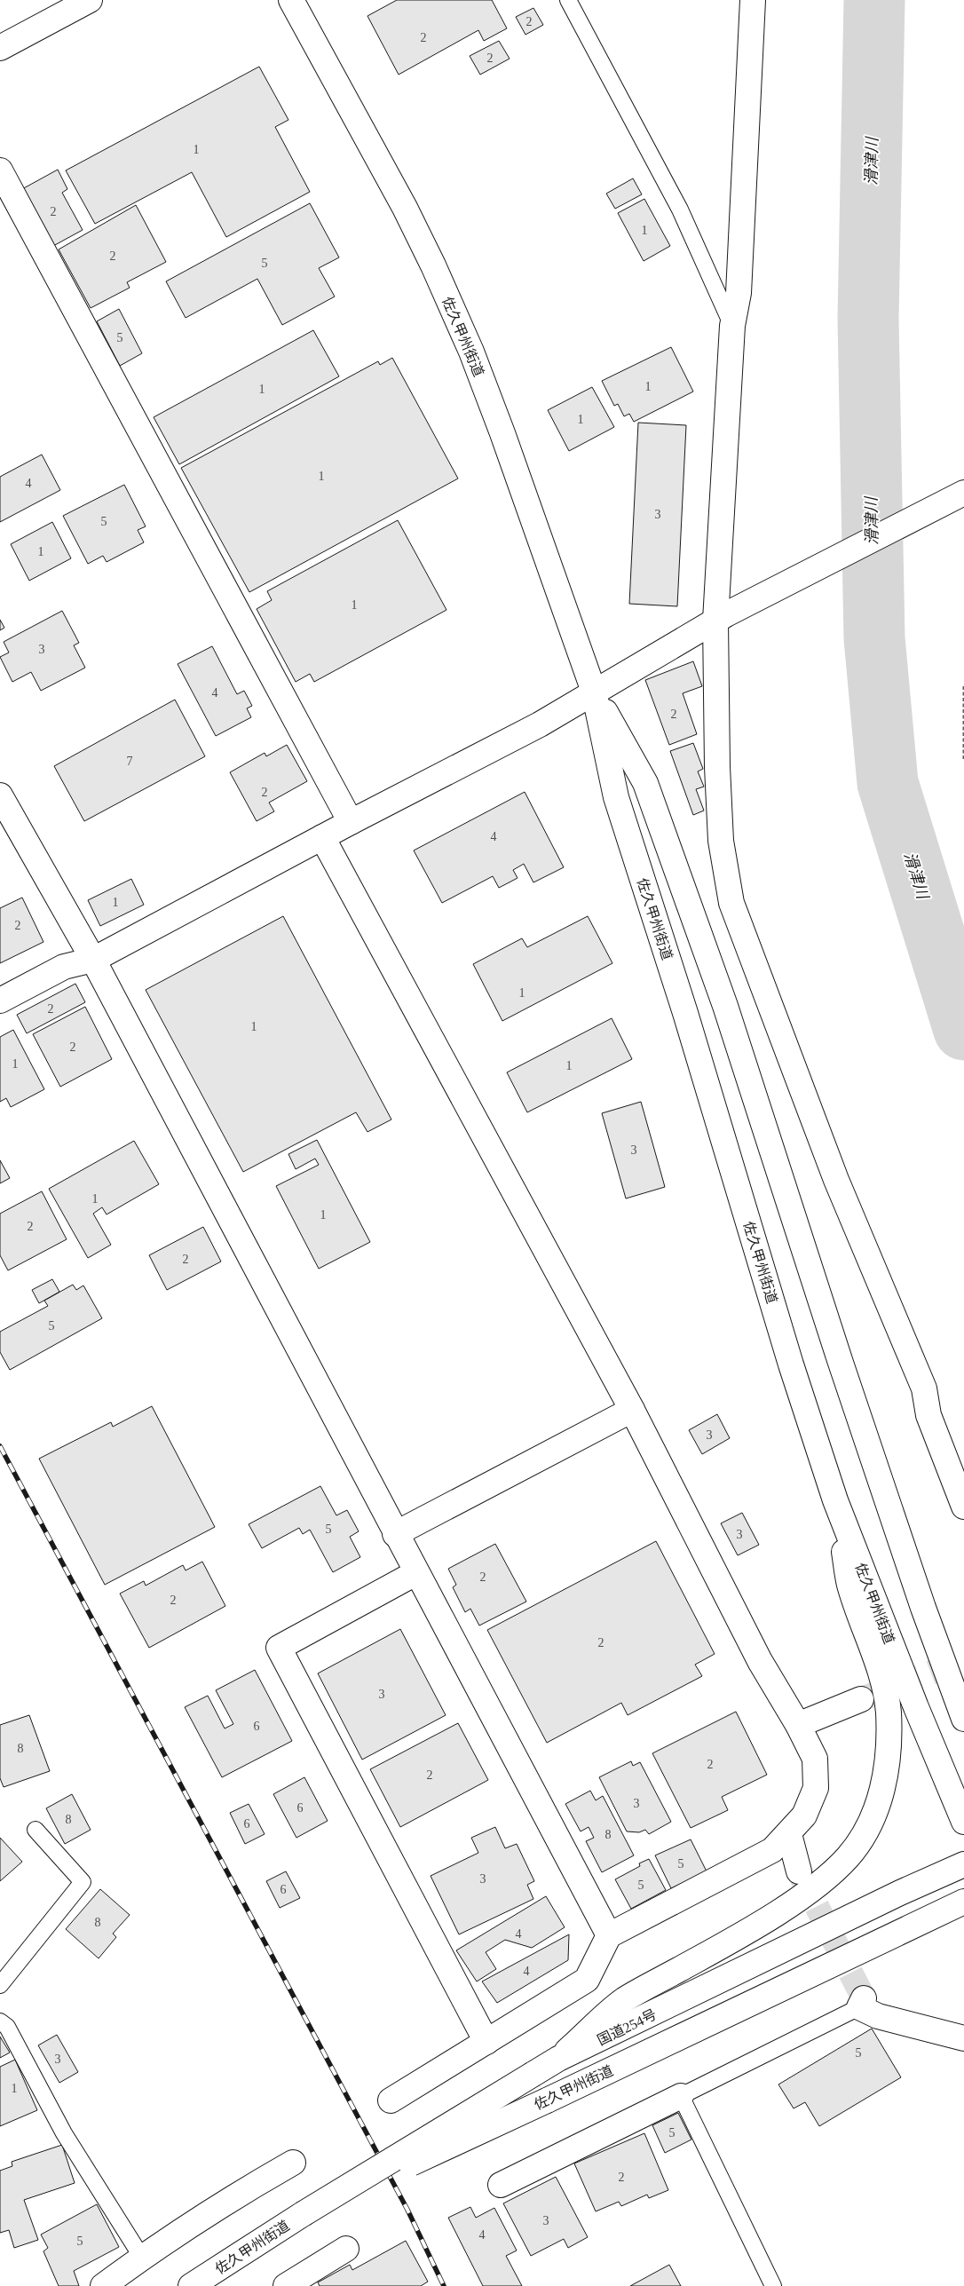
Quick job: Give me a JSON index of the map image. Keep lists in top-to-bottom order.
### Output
{
  "streets": {
    "main road": ["佐久甲州街道", "国道254号"]
  },
  "crossings": [
    ["佐久甲州街道", "国道254号"]
  ],
  "water": ["滑津川"],
  "house_numbers": [
    "2",
    "2",
    "2",
    "1",
    "2",
    "1",
    "2",
    "5",
    "5",
    "1",
    "1",
    "1",
    "1",
    "4",
    "3",
    "5",
    "1",
    "1",
    "3",
    "4",
    "2",
    "7",
    "2",
    "4",
    "1",
    "2",
    "1",
    "2",
    "1",
    "2",
    "1",
    "1",
    "3",
    "1",
    "1",
    "2",
    "2",
    "5",
    "3",
    "5",
    "3",
    "2",
    "2",
    "2",
    "3",
    "6",
    "8",
    "2",
    "2",
    "3",
    "6",
    "8",
    "6",
    "8",
    "5",
    "3",
    "5",
    "6",
    "8",
    "4",
    "4",
    "5",
    "3",
    "1",
    "5",
    "2",
    "3",
    "4",
    "5"
  ]
}
